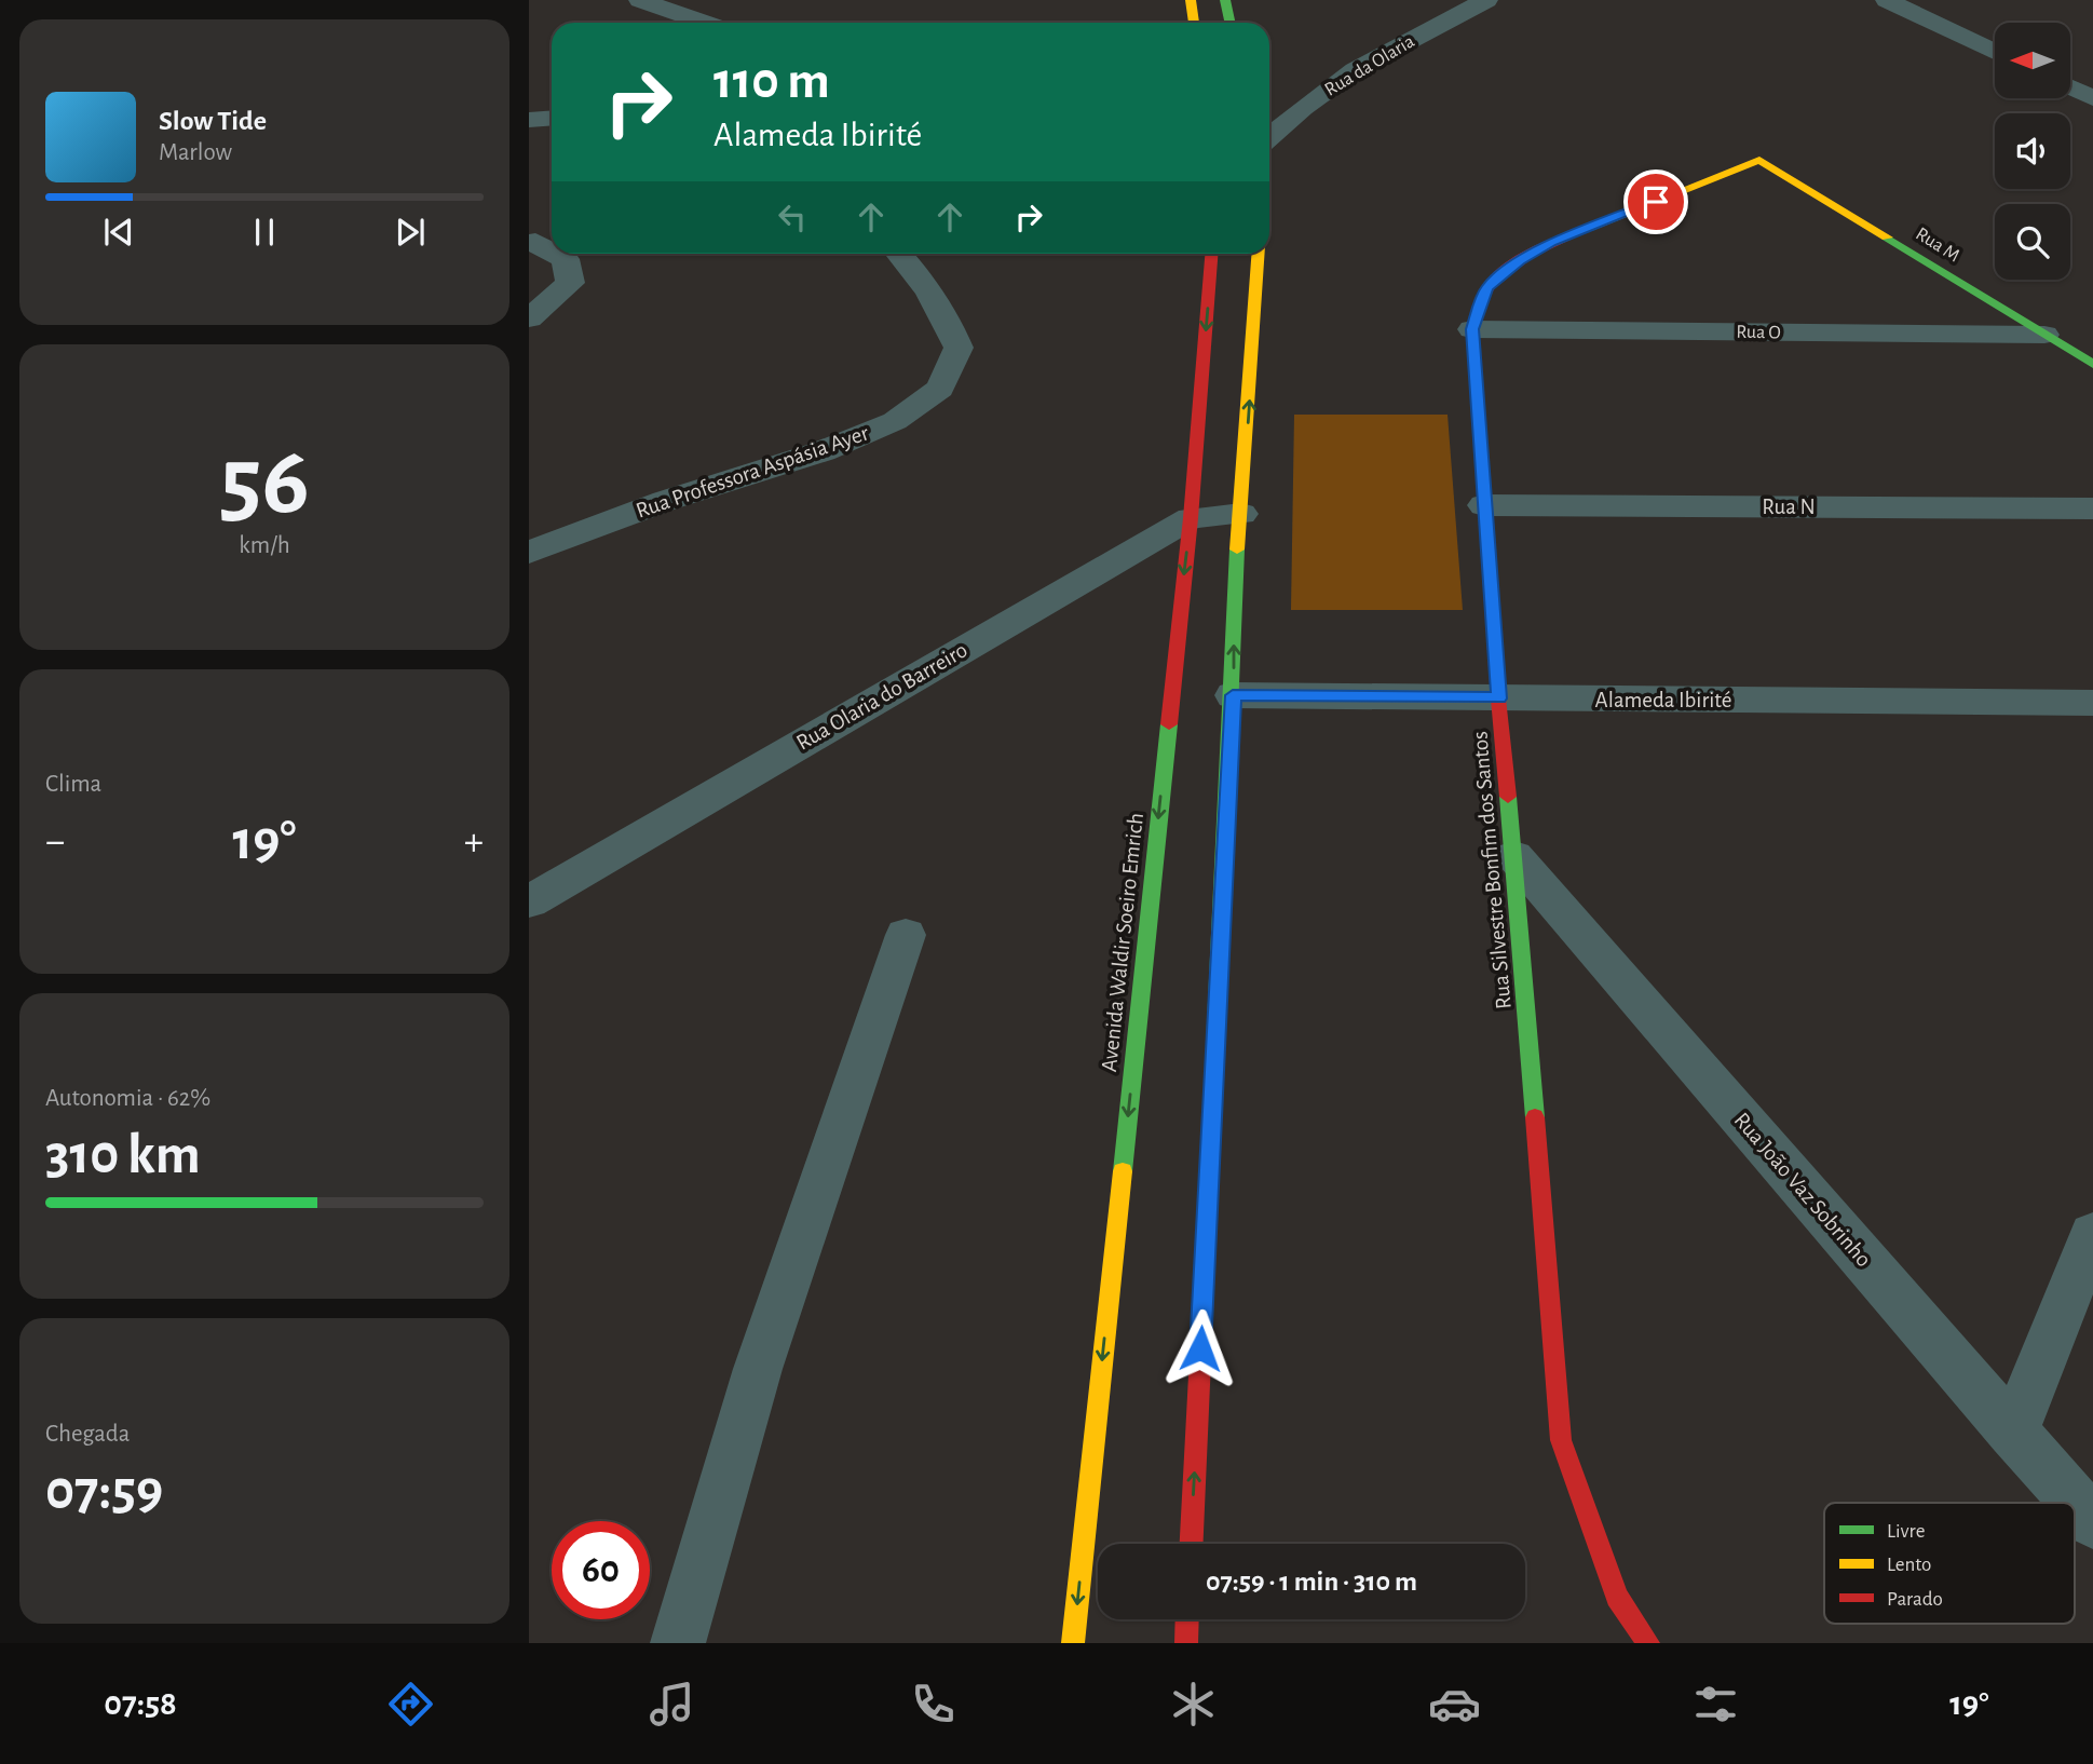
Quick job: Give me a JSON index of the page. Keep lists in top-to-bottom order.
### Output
{
  "streets": {
    "main road": ["Rua M", "Rua Silvestre Bonfim dos Santos", "Avenida Waldir Soeiro Emrich"],
    "street": [
      "Rua da Olaria",
      "Rua O",
      "Rua Professora Aspásia Ayer",
      "Rua N",
      "Rua Olaria do Barreiro",
      "Alameda Ibirité",
      "Rua João Vaz Sobrinho"
    ]
  },
  "crossings": [
    ["Rua M", "Rua O"],
    ["Rua M", "Rua Silvestre Bonfim dos Santos"],
    ["Rua O", "Rua Silvestre Bonfim dos Santos"],
    ["Rua N", "Rua Silvestre Bonfim dos Santos"],
    ["Rua Olaria do Barreiro", "Avenida Waldir Soeiro Emrich"],
    ["Alameda Ibirité", "Rua Silvestre Bonfim dos Santos"],
    ["Rua Silvestre Bonfim dos Santos", "Rua João Vaz Sobrinho"]
  ],
  "legend": ["Livre", "Lento", "Parado"],
  "north": "left",
  "page": {
    "turn": ["110 m", "Alameda Ibirité"],
    "song": ["Slow Tide", "Marlow"],
    "tile": [
      ["56", "km/h"],
      "Clima",
      ["Autonomia · 62%", "310 km"],
      ["Chegada", "07:59"]
    ],
    "heat": ["−", "19°", "+"],
    "limit": "60",
    "trip": "07:59 · 1 min · 310 m",
    "tabs": ["07:58", "19°"]
  }
}
